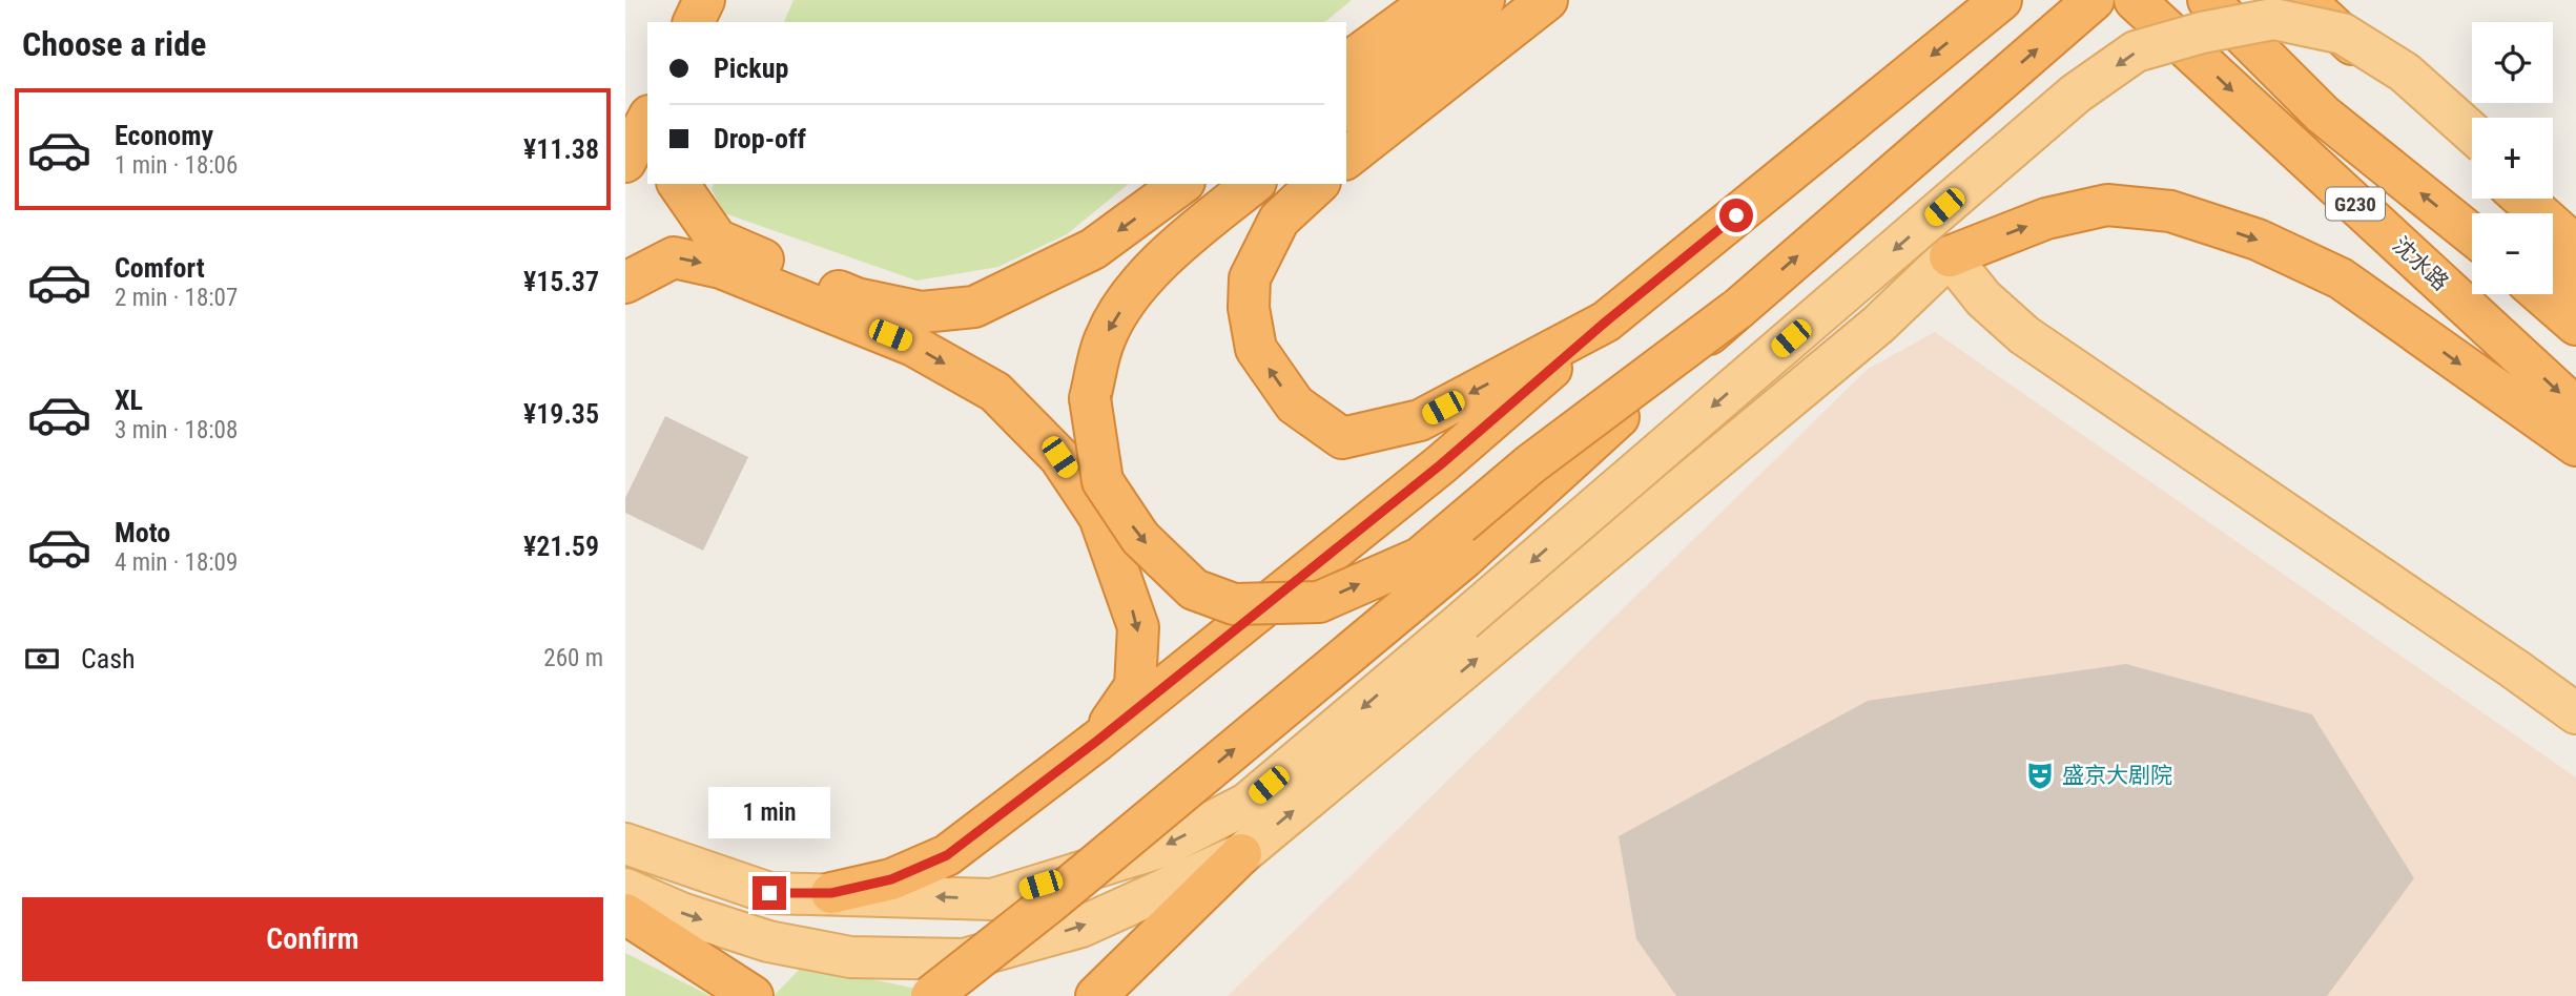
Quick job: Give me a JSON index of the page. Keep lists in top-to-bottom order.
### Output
{
  "streets": {
    "highway": ["G230", "沈水路"]
  },
  "places": {
    "theatre": ["盛京大剧院"]
  },
  "page": {
    "heading": "Choose a ride",
    "map_buttons": ["+", "−"],
    "banner": ["Pickup", "Drop-off"],
    "list": [
      {
        "name": "Economy",
        "note": "1 min · 18:06",
        "value": "¥11.38"
      },
      {
        "name": "Comfort",
        "note": "2 min · 18:07",
        "value": "¥15.37"
      },
      {
        "name": "XL",
        "note": "3 min · 18:08",
        "value": "¥19.35"
      },
      {
        "name": "Moto",
        "note": "4 min · 18:09",
        "value": "¥21.59"
      }
    ],
    "pay": ["Cash", "260 m"],
    "bubble": "1 min",
    "buttons": "Confirm"
  }
}
